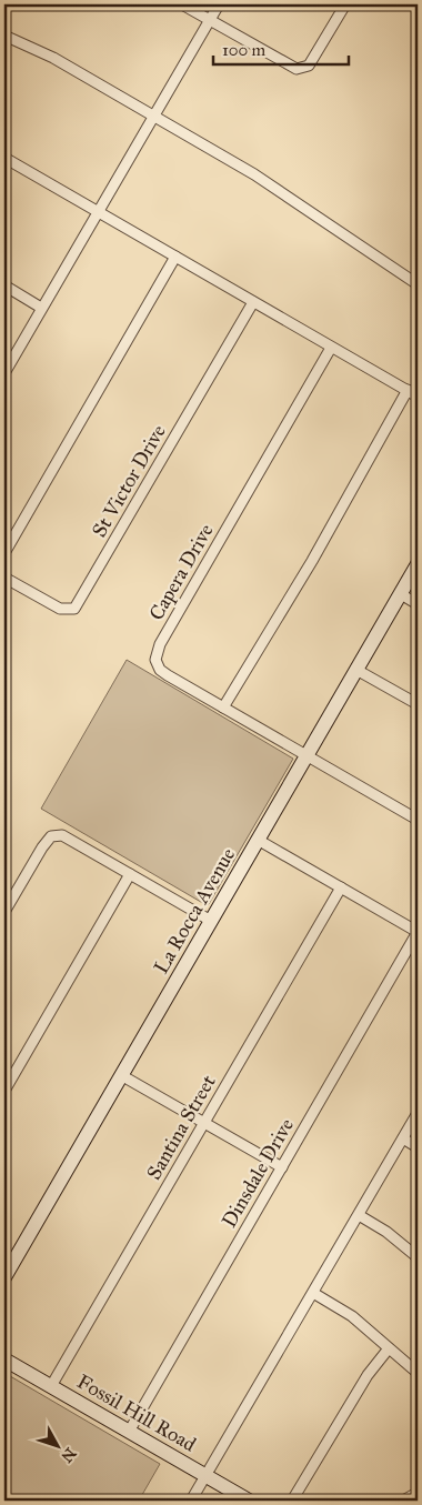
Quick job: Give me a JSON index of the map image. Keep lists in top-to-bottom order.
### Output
{
  "streets": {
    "street": [
      "St Victor Drive",
      "Capera Drive",
      "La Rocca Avenue",
      "Santina Street",
      "Dinsdale Drive",
      "Fossil Hill Road"
    ]
  },
  "crossings": [
    ["Capera Drive", "La Rocca Avenue"],
    ["Santina Street", "Fossil Hill Road"],
    ["Dinsdale Drive", "Fossil Hill Road"]
  ],
  "scale_bar": "100 m",
  "north": "bottom right"
}
